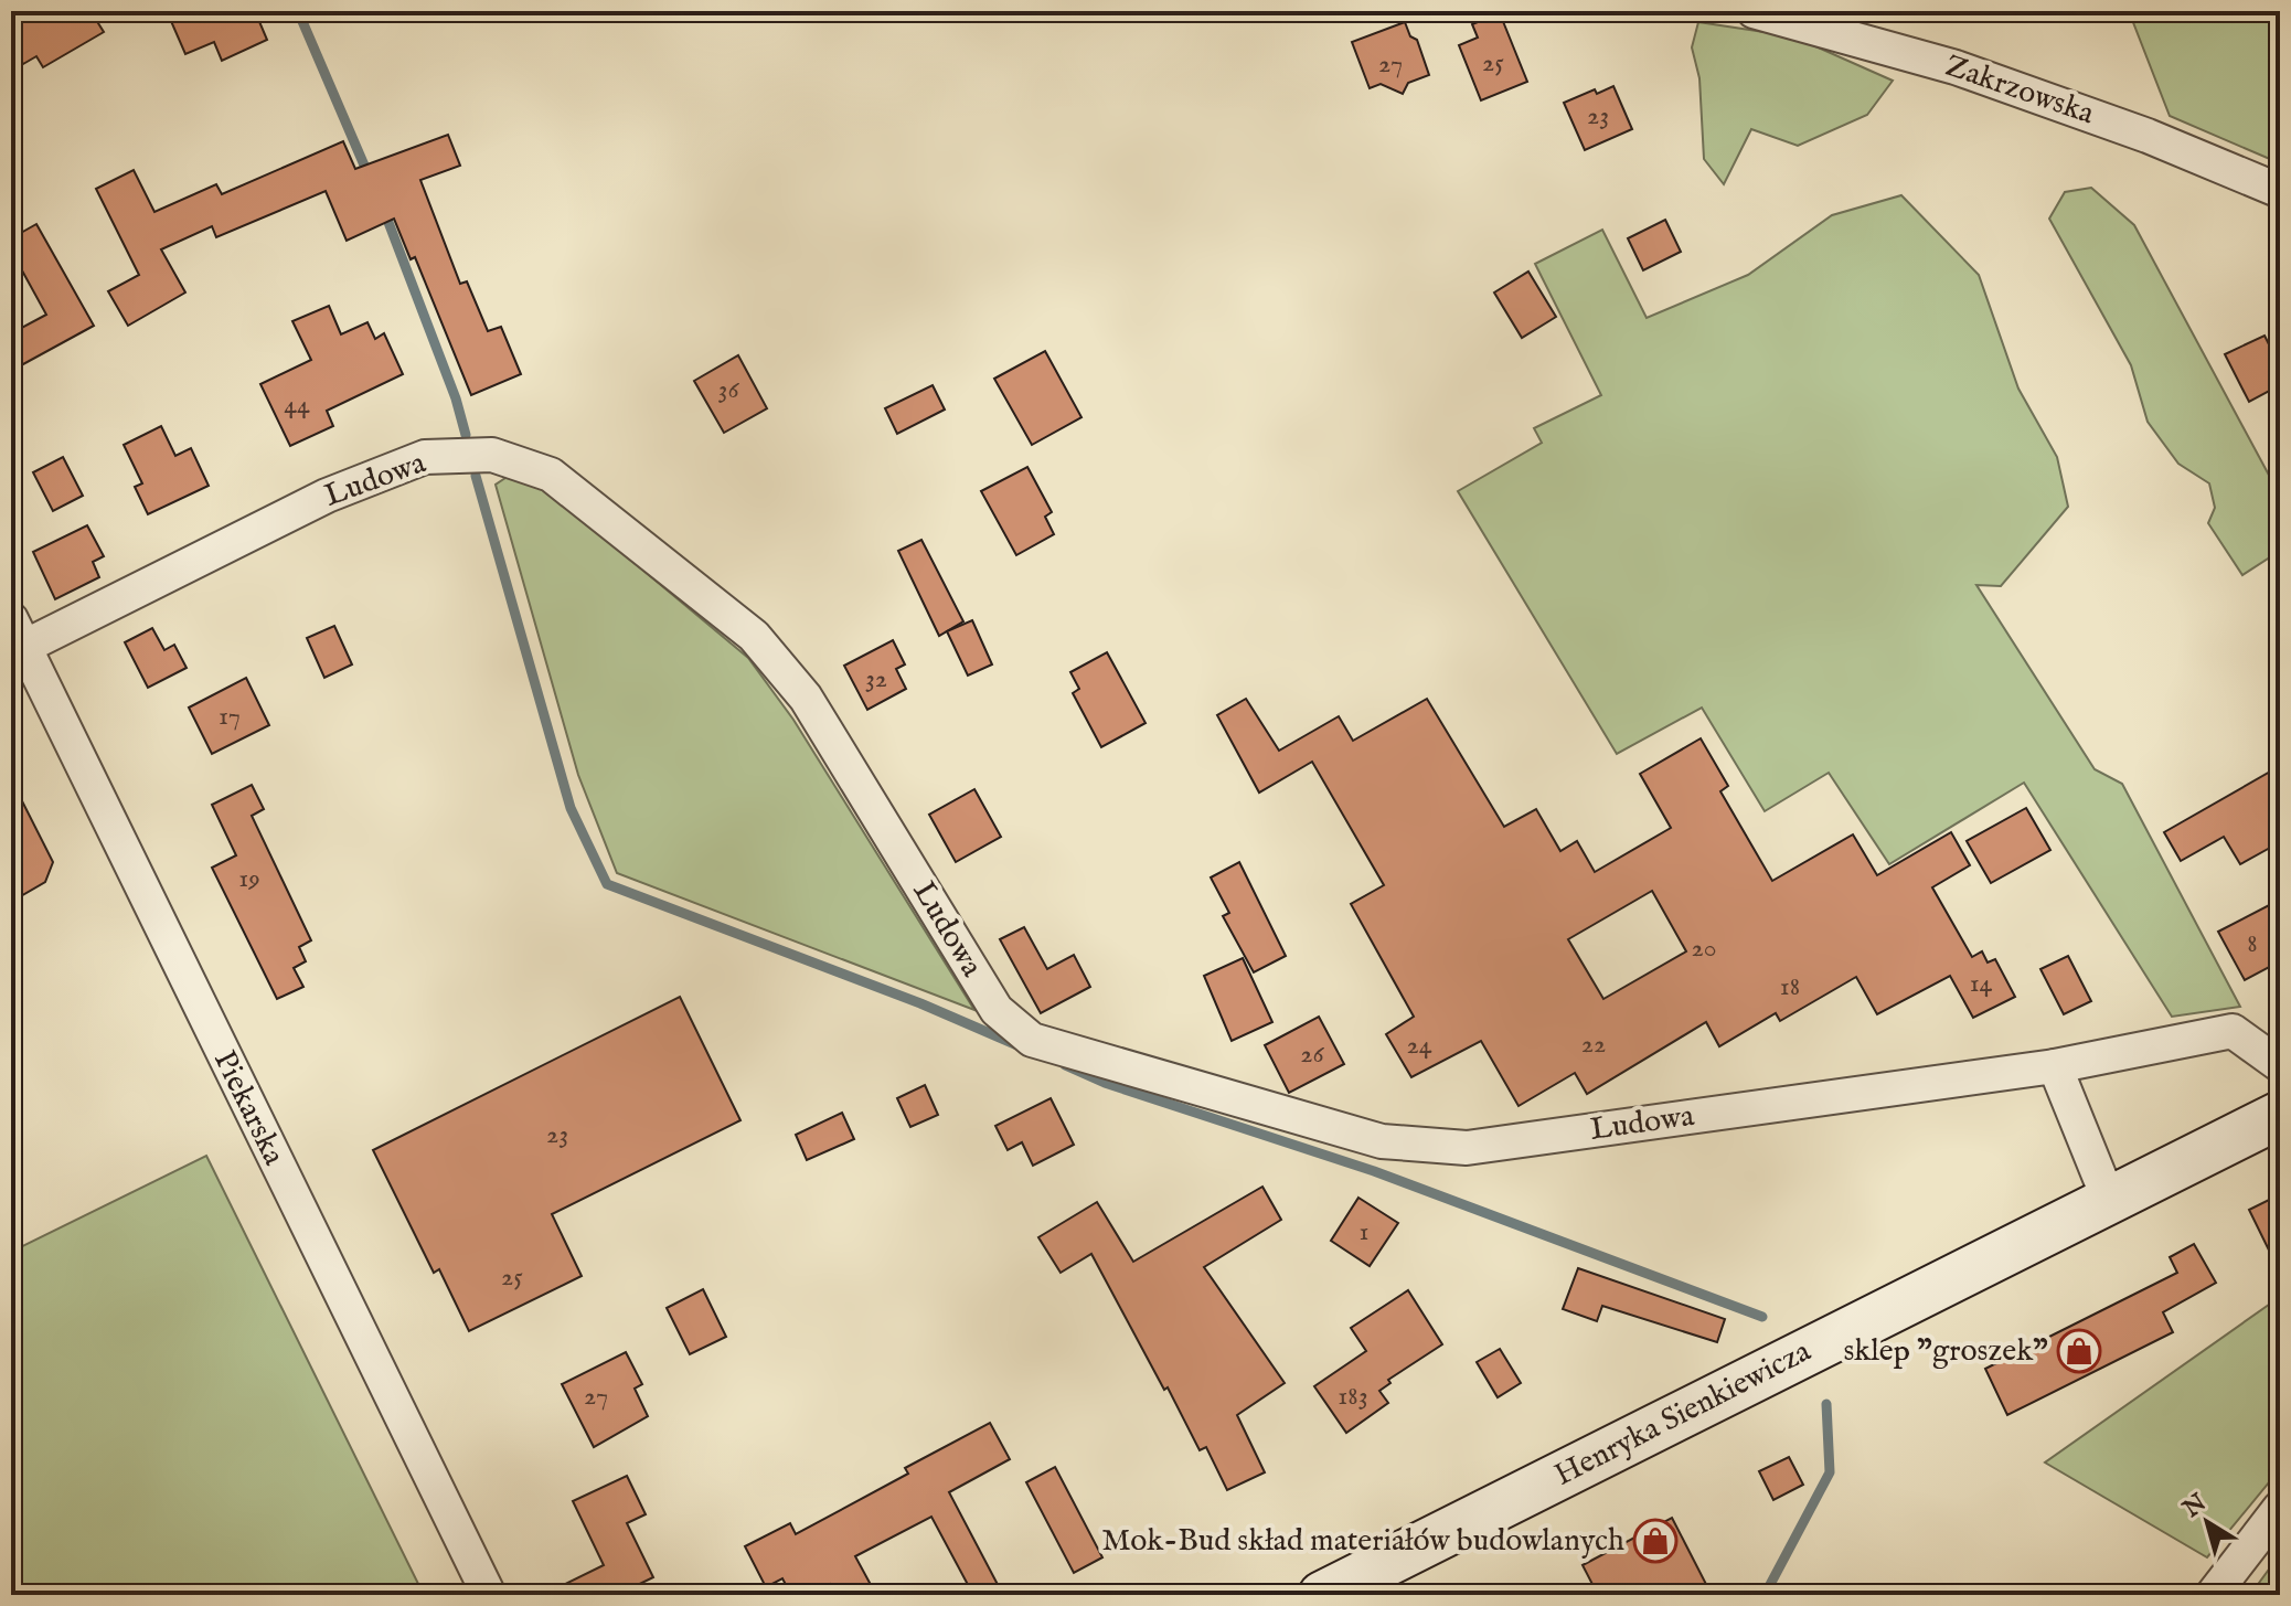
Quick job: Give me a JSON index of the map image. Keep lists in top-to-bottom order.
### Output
{
  "streets": {
    "main road": ["Henryka Sienkiewicza"],
    "street": ["Zakrzowska", "Ludowa", "Piekarska"]
  },
  "crossings": [
    ["Ludowa", "Piekarska"]
  ],
  "places": {
    "shop": ["sklep \"groszek\"", "Mok-Bud skład materiałów budowlanych"]
  },
  "house_numbers": [
    "25",
    "27",
    "23",
    "36",
    "44",
    "32",
    "17",
    "19",
    "8",
    "20",
    "14",
    "18",
    "22",
    "24",
    "26",
    "23",
    "1",
    "25",
    "27",
    "183"
  ],
  "north": "top left"
}
